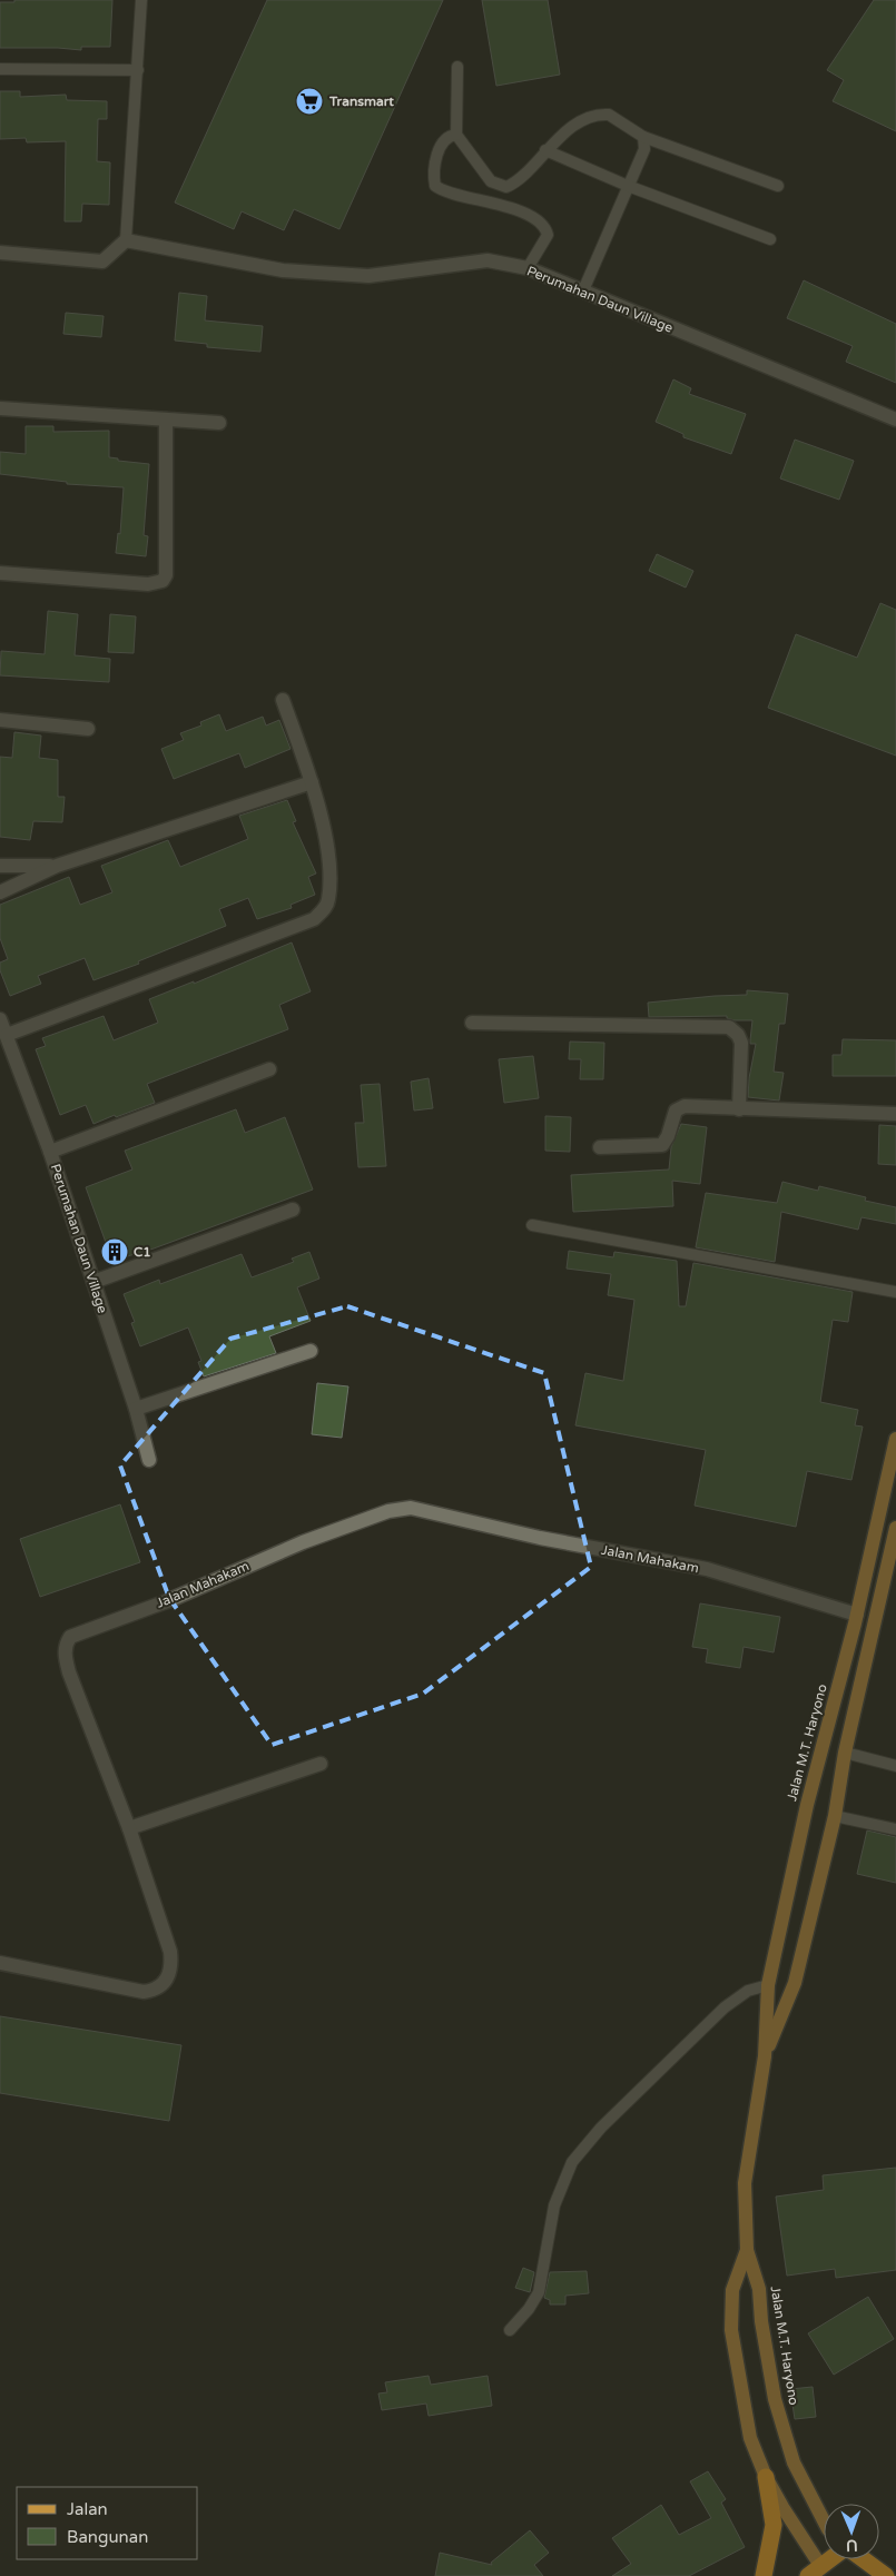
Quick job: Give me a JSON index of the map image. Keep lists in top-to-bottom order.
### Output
{
  "streets": {
    "main road": ["Jalan M.T. Haryono"],
    "street": ["Perumahan Daun Village", "Jalan Mahakam"]
  },
  "crossings": [
    ["Jalan Mahakam", "Jalan M.T. Haryono"]
  ],
  "places": {
    "supermarket": ["Transmart"],
    "building": ["C1"]
  },
  "legend": ["Jalan", "Bangunan"],
  "north": "bottom"
}
